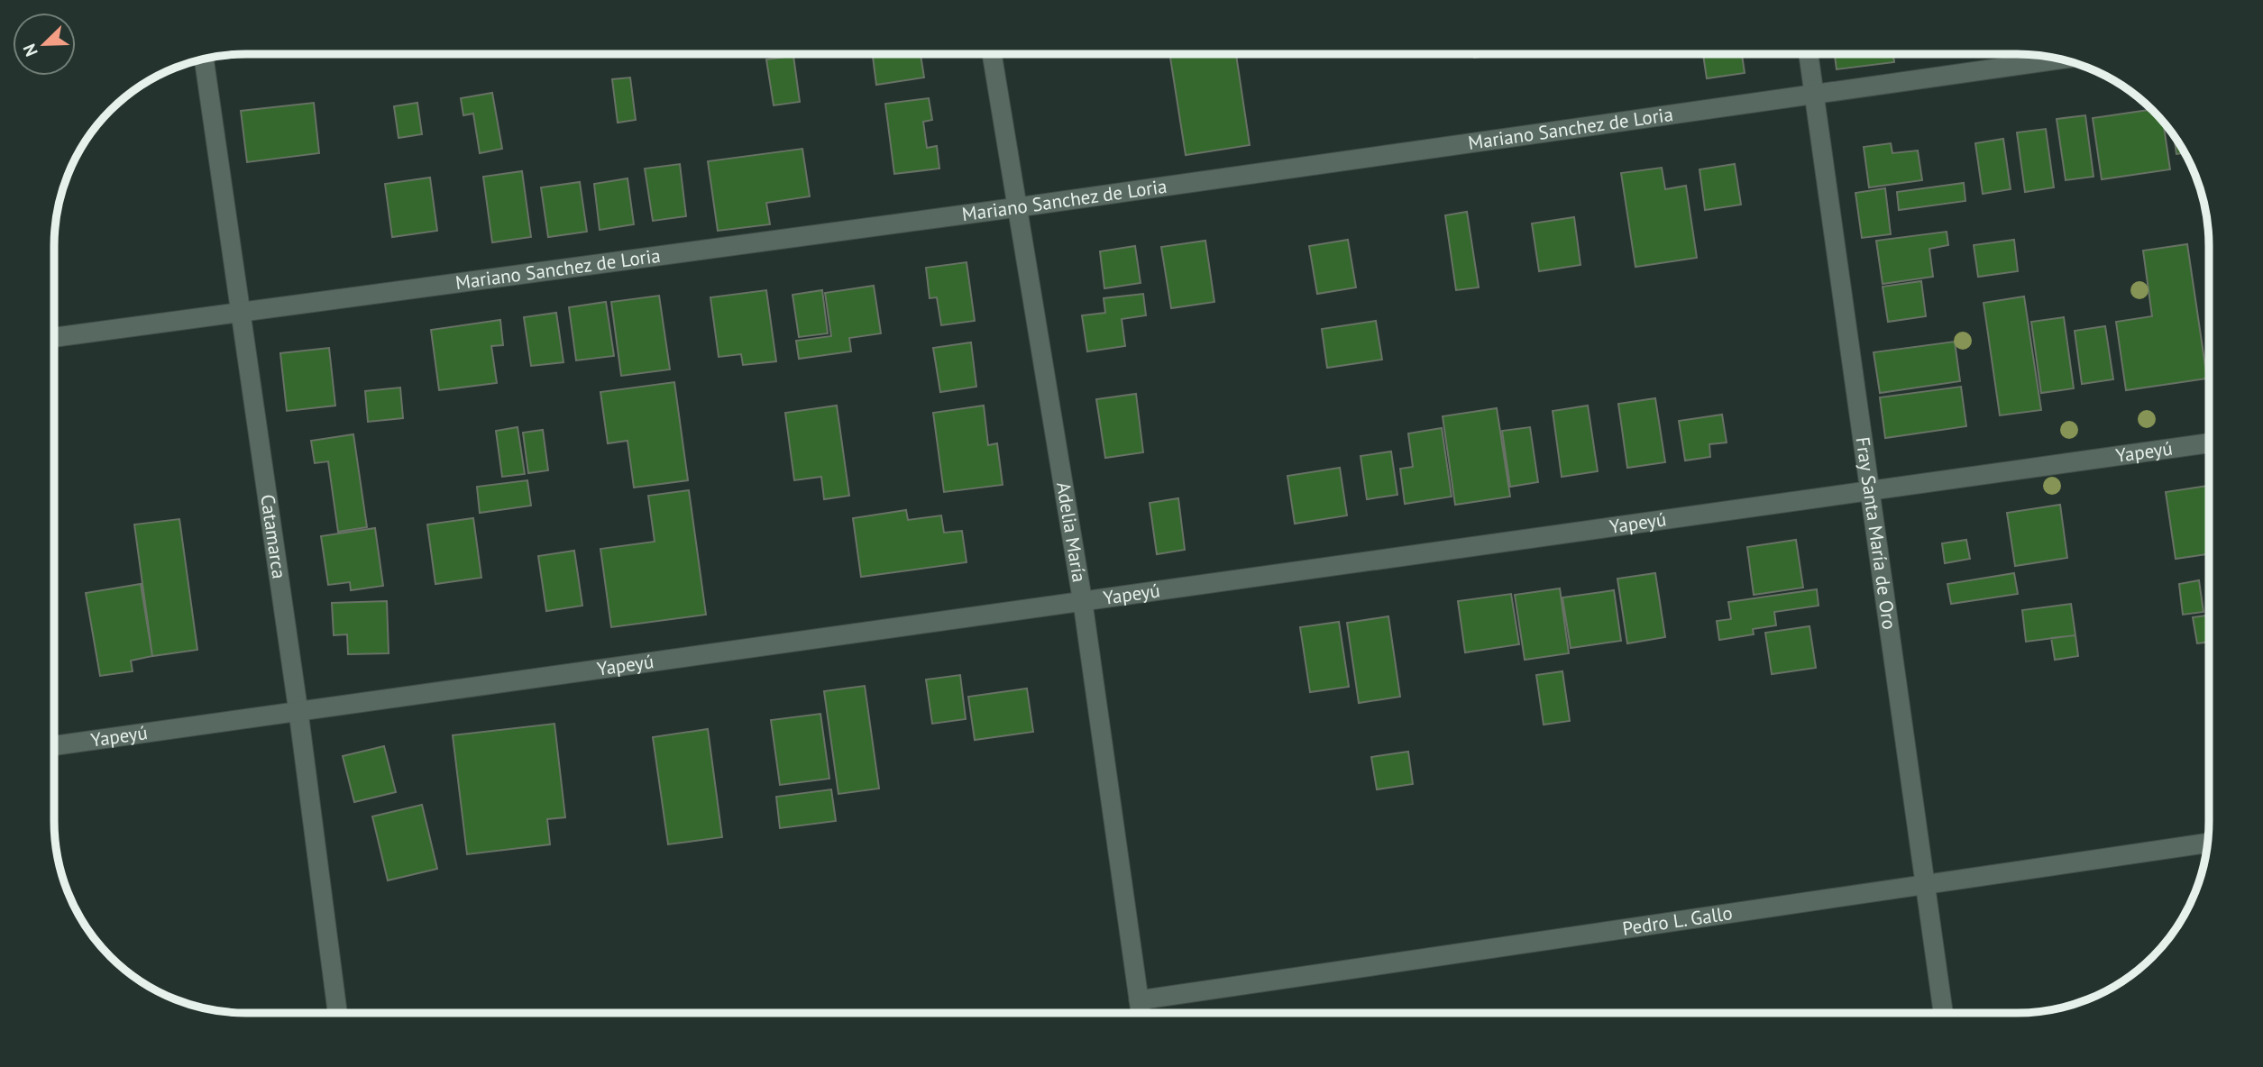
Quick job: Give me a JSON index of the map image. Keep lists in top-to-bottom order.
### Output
{
  "streets": {
    "street": [
      "Mariano Sanchez de Loria",
      "Yapeyú",
      "Adelia María",
      "Fray Santa María de Oro",
      "Catamarca",
      "Pedro L. Gallo"
    ]
  },
  "crossings": [
    ["Mariano Sanchez de Loria", "Adelia María"],
    ["Mariano Sanchez de Loria", "Fray Santa María de Oro"],
    ["Mariano Sanchez de Loria", "Catamarca"],
    ["Yapeyú", "Adelia María"],
    ["Yapeyú", "Fray Santa María de Oro"],
    ["Yapeyú", "Catamarca"],
    ["Adelia María", "Pedro L. Gallo"],
    ["Fray Santa María de Oro", "Pedro L. Gallo"]
  ],
  "north": "bottom left"
}
